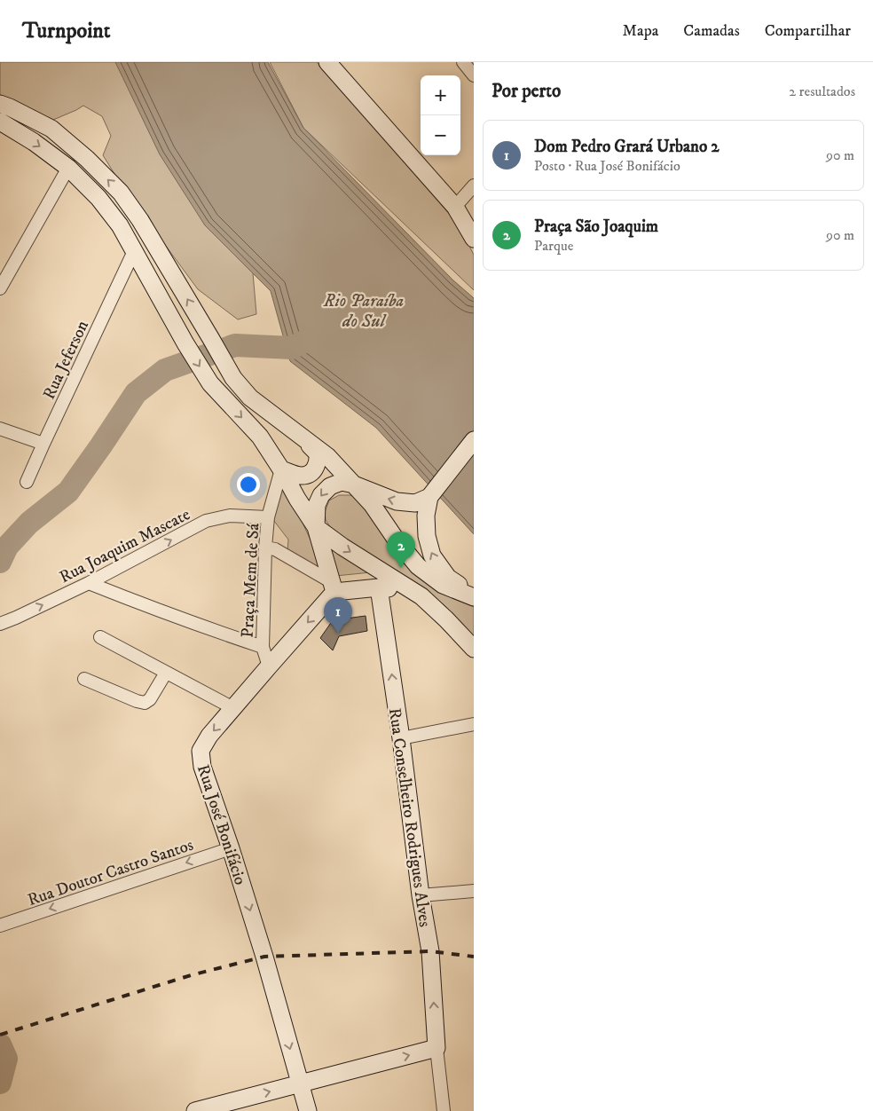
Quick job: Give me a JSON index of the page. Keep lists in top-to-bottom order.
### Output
{
  "streets": {
    "street": [
      "Rua Jeferson",
      "Rua Joaquim Mascate",
      "Praça Mem de Sá",
      "Rua Conselheiro Rodrigues Alves",
      "Rua José Bonifácio",
      "Rua Doutor Castro Santos"
    ]
  },
  "crossings": [
    ["Rua Joaquim Mascate", "Praça Mem de Sá"],
    ["Praça Mem de Sá", "Rua José Bonifácio"],
    ["Rua José Bonifácio", "Rua Doutor Castro Santos"]
  ],
  "one_way": [
    "Rua Joaquim Mascate",
    "Rua Conselheiro Rodrigues Alves",
    "Rua José Bonifácio",
    "Rua Doutor Castro Santos"
  ],
  "water": ["Rio Paraíba do Sul"],
  "page": {
    "header": "Turnpoint",
    "nav": ["Mapa", "Camadas", "Compartilhar"],
    "heading": ["Por perto", "2 resultados"],
    "map_buttons": ["+", "−"],
    "list": [
      {
        "mark": "1",
        "name": "Dom Pedro Grará Urbano 2",
        "note": "Posto · Rua José Bonifácio",
        "value": "90 m"
      },
      {
        "mark": "2",
        "name": "Praça São Joaquim",
        "note": "Parque",
        "value": "90 m"
      }
    ],
    "pins": ["2", "1"]
  }
}
